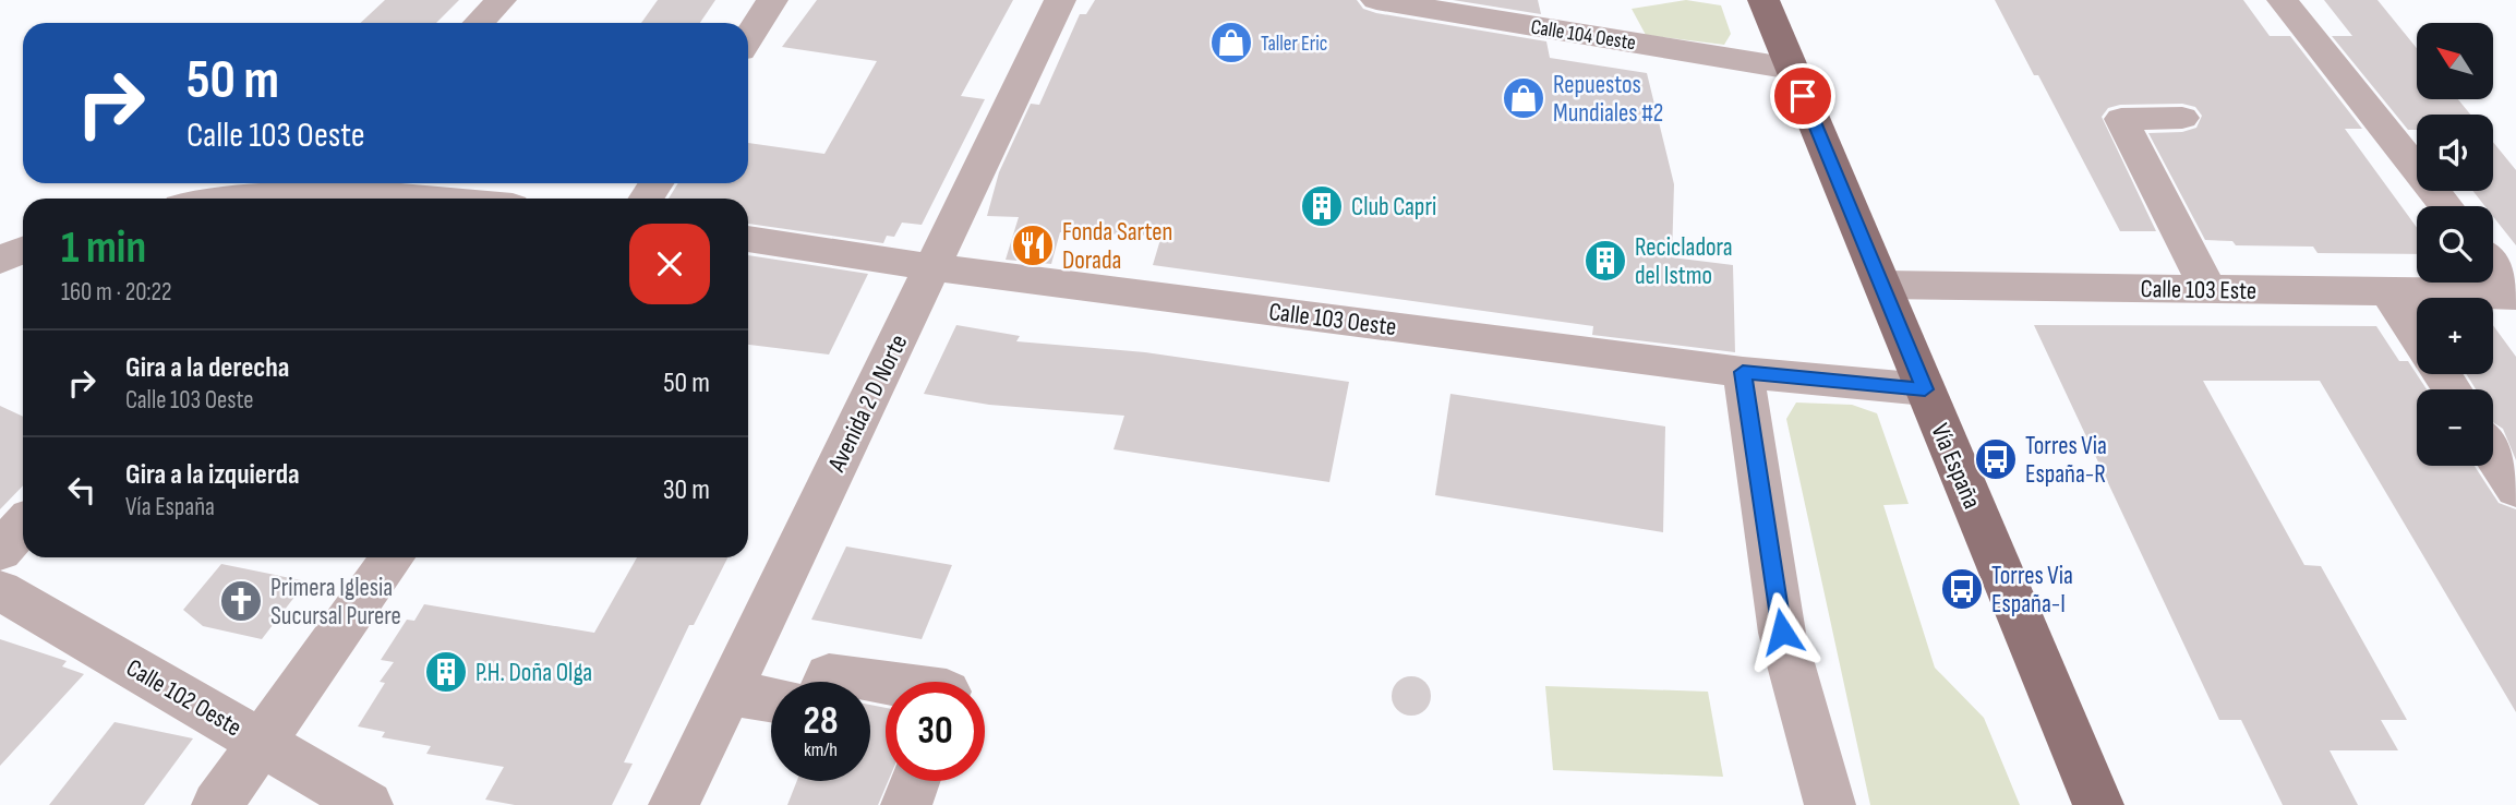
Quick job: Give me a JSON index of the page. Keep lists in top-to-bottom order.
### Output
{
  "streets": {
    "main road": ["Vía España"],
    "street": [
      "Calle 104 Oeste",
      "Calle 103 Este",
      "Calle 103 Oeste",
      "Avenida 2 D Norte",
      "Calle 102 Oeste"
    ]
  },
  "crossings": [
    ["Calle 104 Oeste", "Vía España"],
    ["Calle 103 Este", "Vía España"],
    ["Calle 103 Oeste", "Avenida 2 D Norte"],
    ["Calle 103 Oeste", "Vía España"]
  ],
  "places": {
    "shop": ["Taller Eric", "Repuestos Mundiales #2"],
    "building": ["Club Capri", "Recicladora del Istmo", "P.H. Doña Olga"],
    "restaurant": ["Fonda Sarten Dorada"],
    "bus stop": ["Torres Via España-R", "Torres Via España-I"],
    "church": ["Primera Iglesia Sucursal Purere"]
  },
  "north": "top left",
  "page": {
    "map_buttons": ["+", "−"],
    "turn": ["50 m", "Calle 103 Oeste"],
    "heading": ["1 min", "160 m · 20:22"],
    "list": [
      {
        "name": "Gira a la derecha",
        "note": "Calle 103 Oeste",
        "value": "50 m"
      },
      {
        "name": "Gira a la izquierda",
        "note": "Vía España",
        "value": "30 m"
      }
    ],
    "speed": "28 km/h",
    "limit": "30"
  }
}
